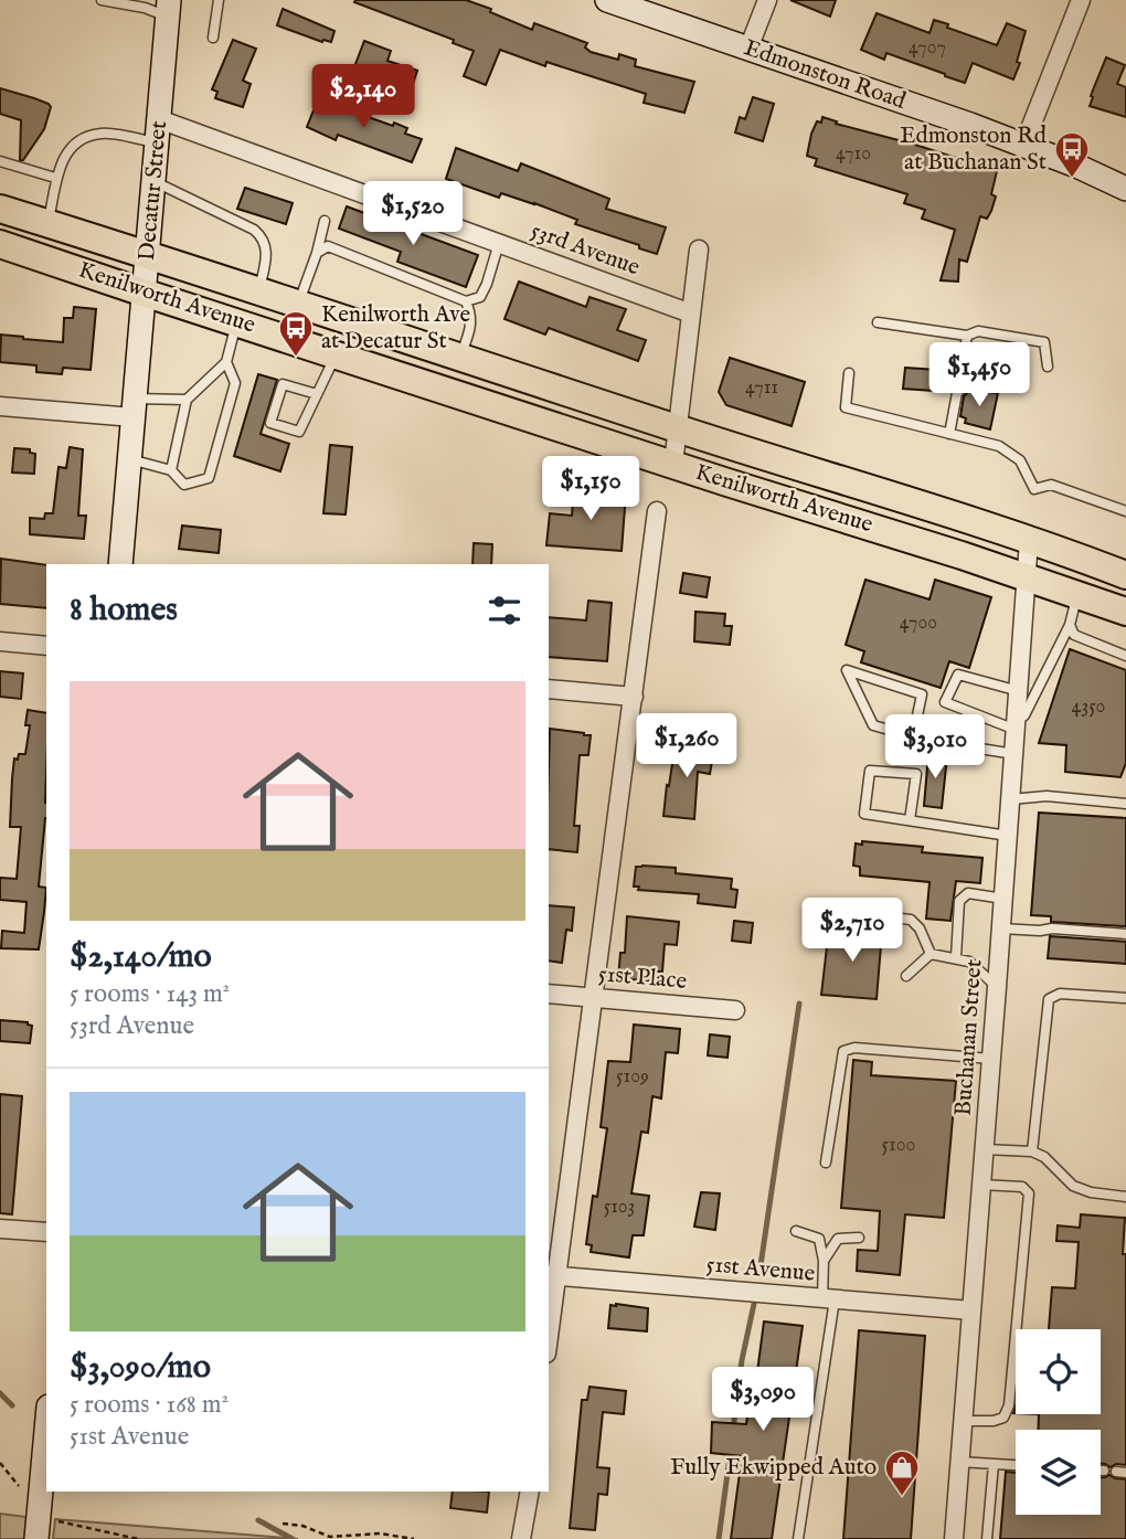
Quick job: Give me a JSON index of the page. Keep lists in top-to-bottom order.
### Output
{
  "streets": {
    "main road": ["Kenilworth Avenue"],
    "street": [
      "Edmonston Road",
      "Decatur Street",
      "53rd Avenue",
      "51st Place",
      "Buchanan Street",
      "51st Avenue"
    ]
  },
  "crossings": [
    ["Decatur Street", "53rd Avenue"],
    ["Decatur Street", "Kenilworth Avenue"],
    ["Kenilworth Avenue", "Buchanan Street"],
    ["Buchanan Street", "51st Avenue"]
  ],
  "places": {
    "bus stop": ["Edmonston Rd at Buchanan St", "Kenilworth Ave at Decatur St"],
    "shop": ["Fully Ekwipped Auto"]
  },
  "house_numbers": [
    "4707",
    "4710",
    "4711",
    "4700",
    "4350",
    "5109",
    "5100",
    "5103"
  ],
  "page": {
    "price": [
      "$2,140",
      "$1,520",
      "$1,450",
      "$1,150",
      "$1,260",
      "$3,010",
      "$2,710",
      "$3,090"
    ],
    "heading": "8 homes",
    "list": [
      {
        "name": "$2,140/mo",
        "note": "5 rooms · 143 m² · 53rd Avenue"
      },
      {
        "name": "$3,090/mo",
        "note": "5 rooms · 168 m² · 51st Avenue"
      }
    ]
  }
}
